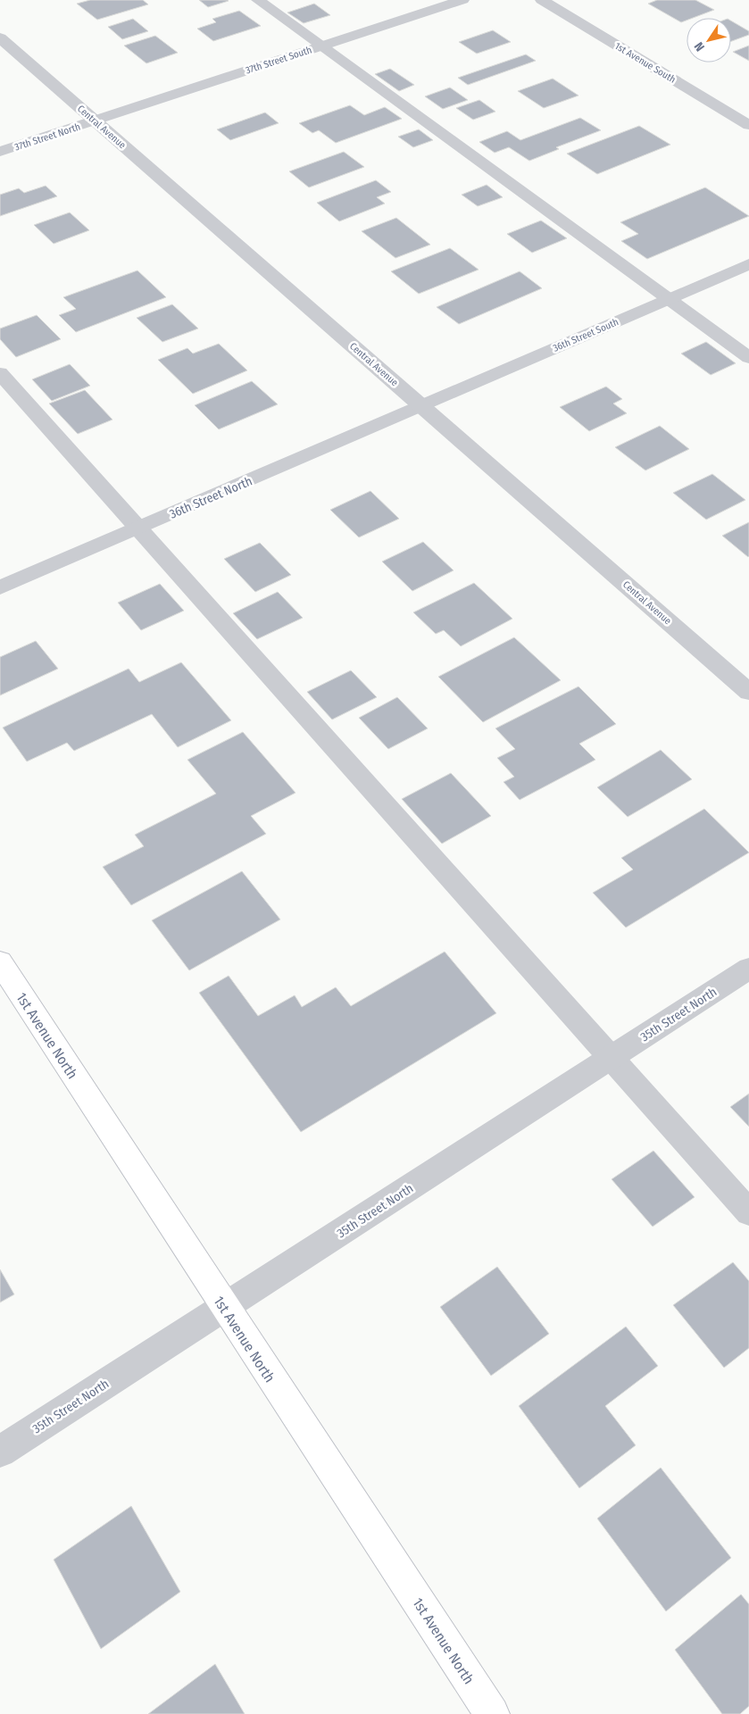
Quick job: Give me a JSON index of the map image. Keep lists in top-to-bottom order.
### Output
{
  "streets": {
    "main road": ["1st Avenue North"],
    "street": [
      "37th Street South",
      "1st Avenue South",
      "Central Avenue",
      "37th Street North",
      "36th Street South",
      "36th Street North",
      "35th Street North"
    ]
  },
  "crossings": [
    ["37th Street South", "Central Avenue"],
    ["37th Street South", "37th Street North"],
    ["Central Avenue", "37th Street North"],
    ["Central Avenue", "36th Street South"],
    ["Central Avenue", "36th Street North"],
    ["36th Street South", "36th Street North"],
    ["35th Street North", "1st Avenue North"]
  ],
  "north": "bottom left"
}
